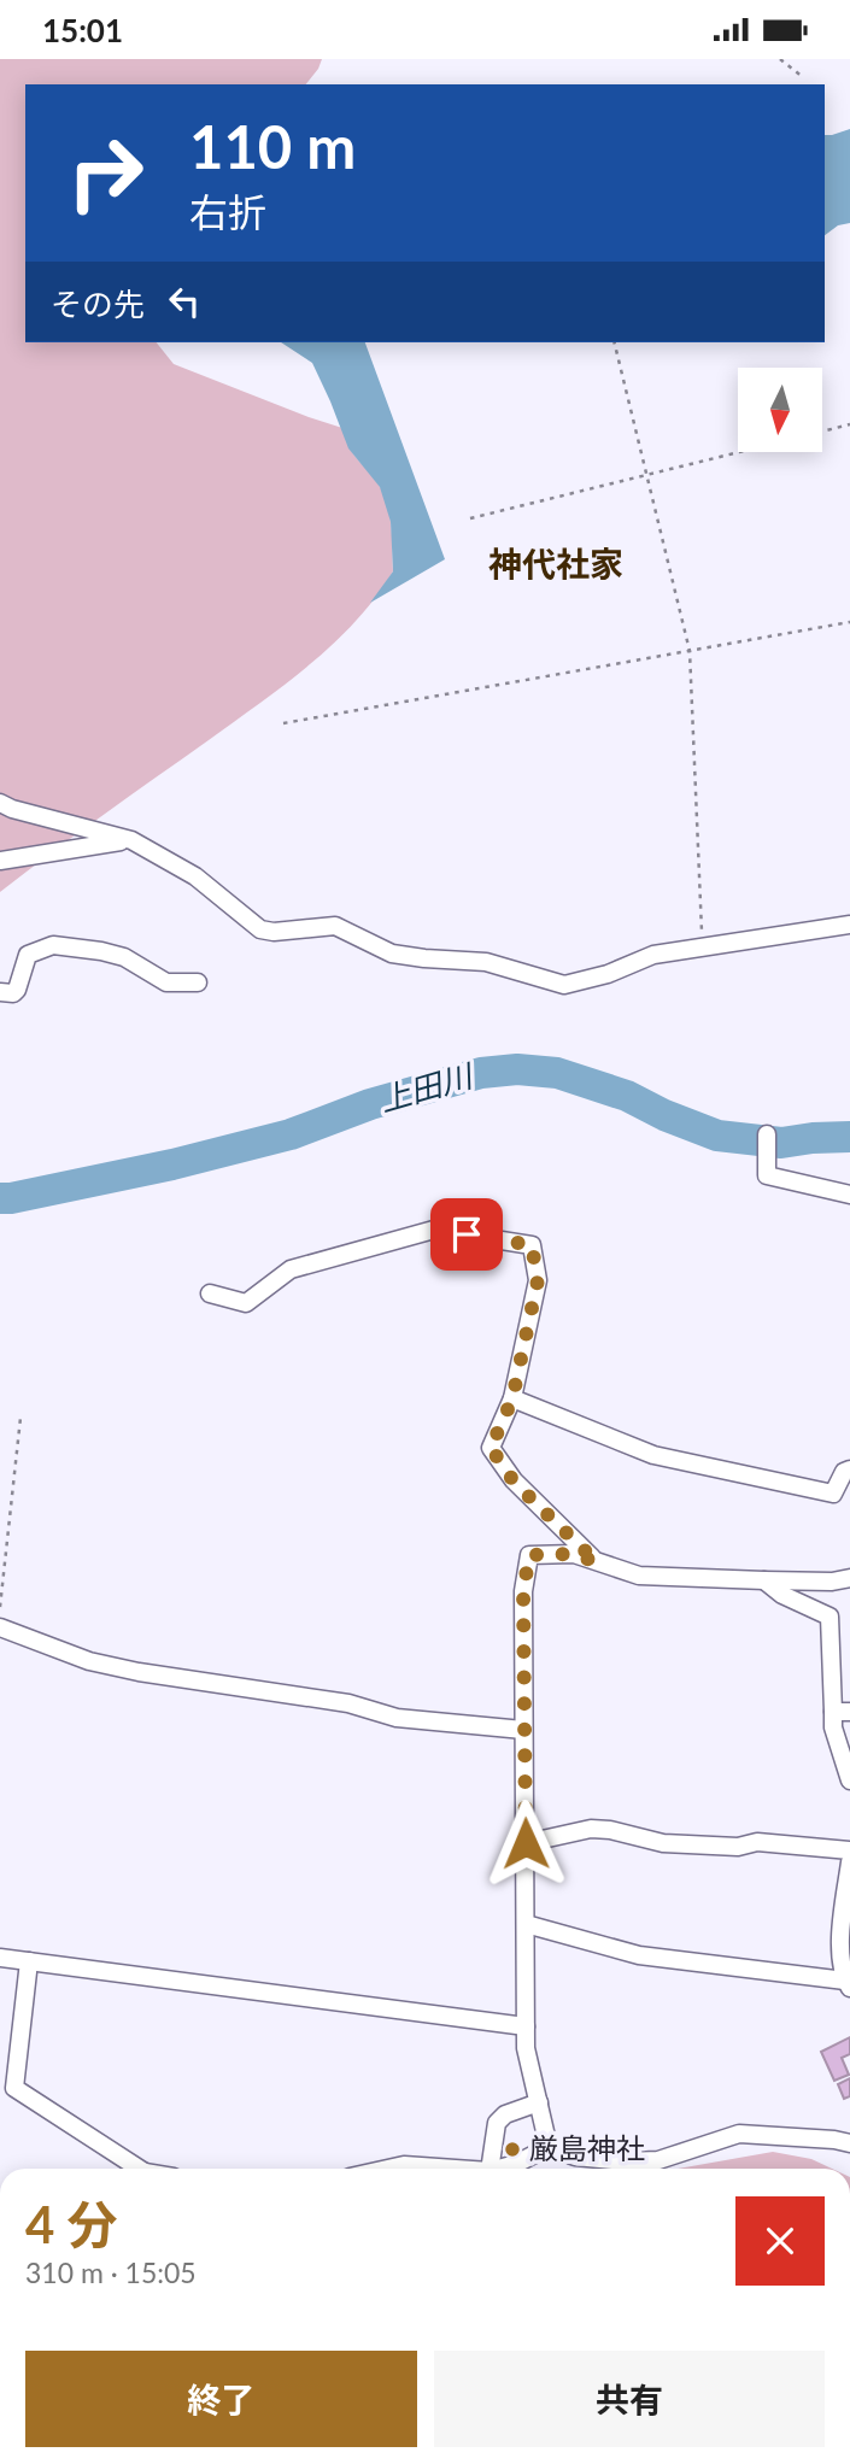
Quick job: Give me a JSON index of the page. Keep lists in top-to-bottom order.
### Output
{
  "districts": ["神代社家"],
  "water": ["上田川"],
  "places": ["厳島神社"],
  "north": "bottom",
  "page": {
    "status": "15:01",
    "turn": ["110 m", "右折"],
    "then": "その先",
    "heading": ["4 分", "310 m · 15:05"],
    "buttons": ["終了", "共有"]
  }
}
